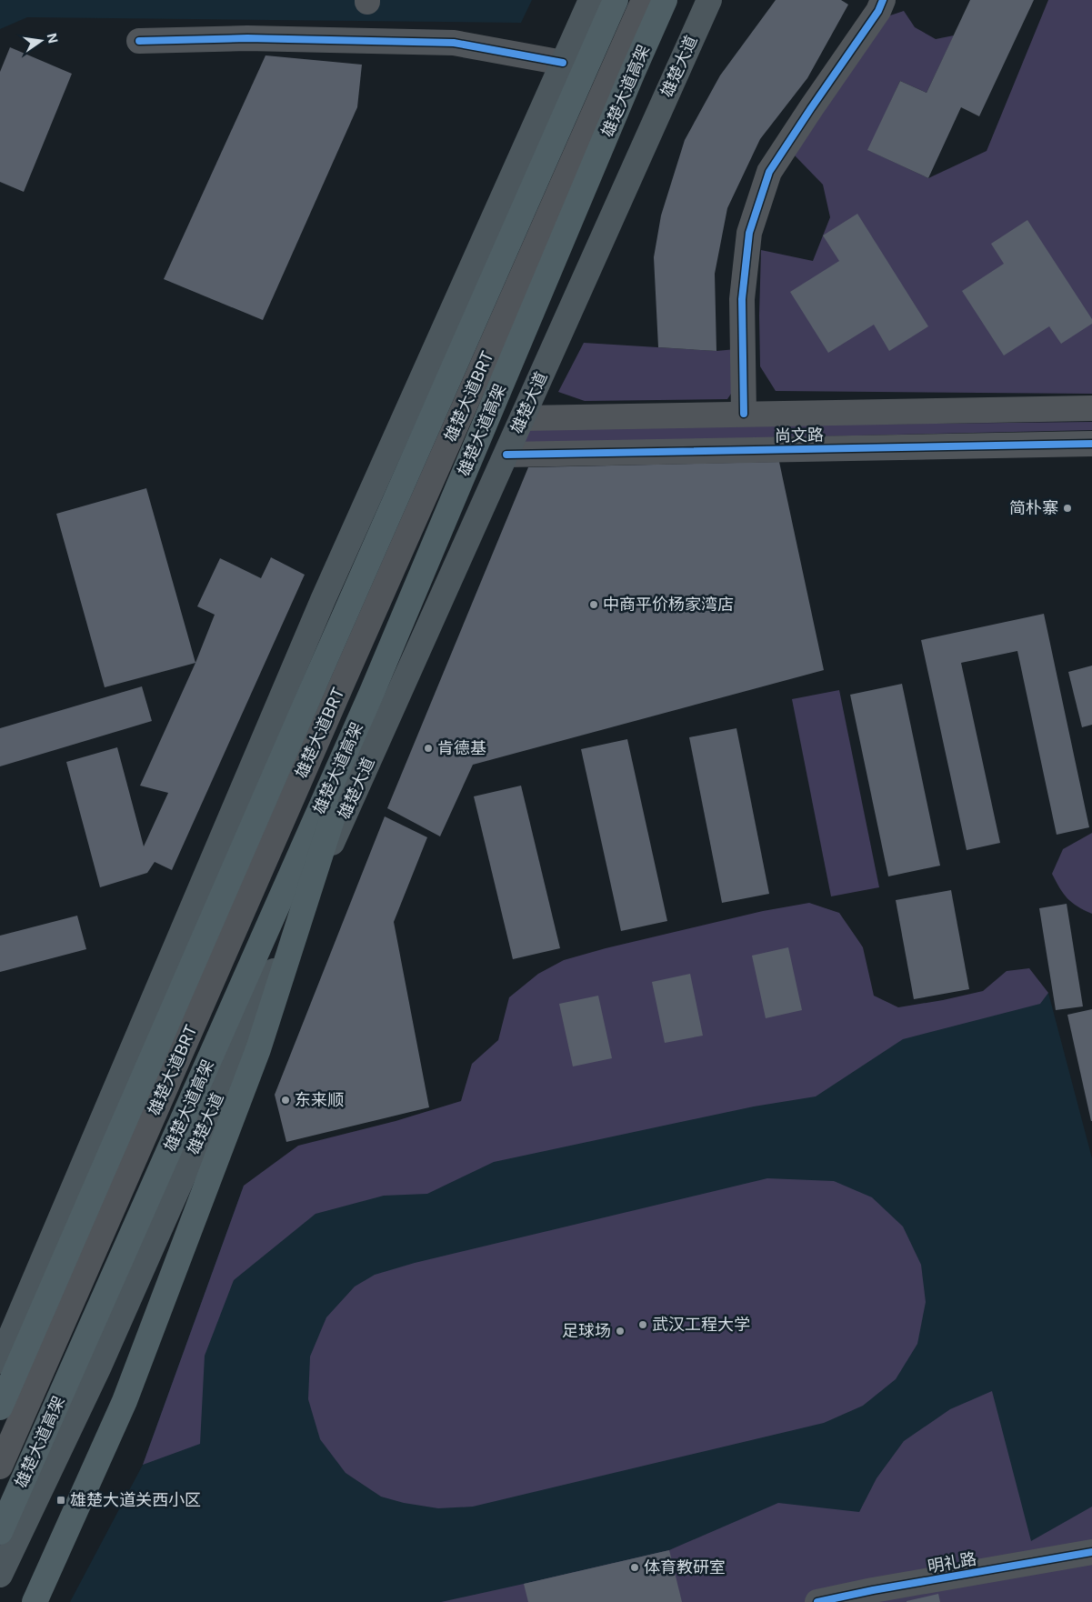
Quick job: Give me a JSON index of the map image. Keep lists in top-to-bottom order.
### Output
{
  "streets": {
    "highway": ["雄楚大道高架"],
    "main road": ["雄楚大道"],
    "street": ["雄楚大道BRT", "尚文路", "明礼路"]
  },
  "crossings": [
    ["雄楚大道", "尚文路"]
  ],
  "places": {
    "other": [
      "简朴寨",
      "中商平价杨家湾店",
      "肯德基",
      "东来顺",
      "武汉工程大学",
      "足球场",
      "体育教研室"
    ],
    "transit": ["雄楚大道关西小区"]
  },
  "north": "right"
}
